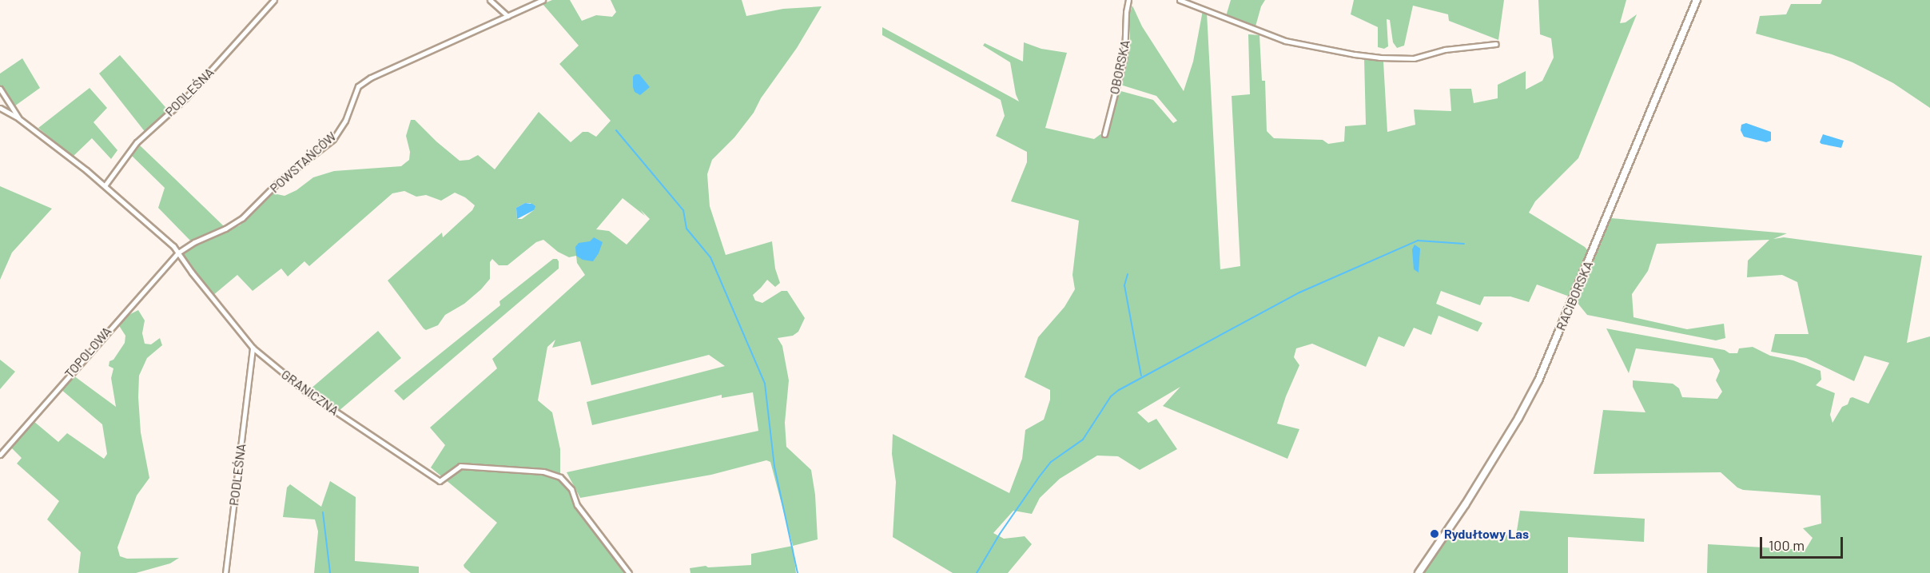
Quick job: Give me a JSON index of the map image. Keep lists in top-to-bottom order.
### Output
{
  "streets": {
    "main road": ["RACIBORSKA"],
    "street": [
      "OBORSKA",
      "PODLEŚNA",
      "POWSTAŃCÓW",
      "TOPOLOWA",
      "GRANICZNA"
    ]
  },
  "crossings": [
    ["PODLEŚNA", "GRANICZNA"],
    ["POWSTAŃCÓW", "TOPOLOWA"],
    ["POWSTAŃCÓW", "GRANICZNA"],
    ["TOPOLOWA", "GRANICZNA"]
  ],
  "places": ["Rydułtowy Las"],
  "scale_bar": "100 m"
}
